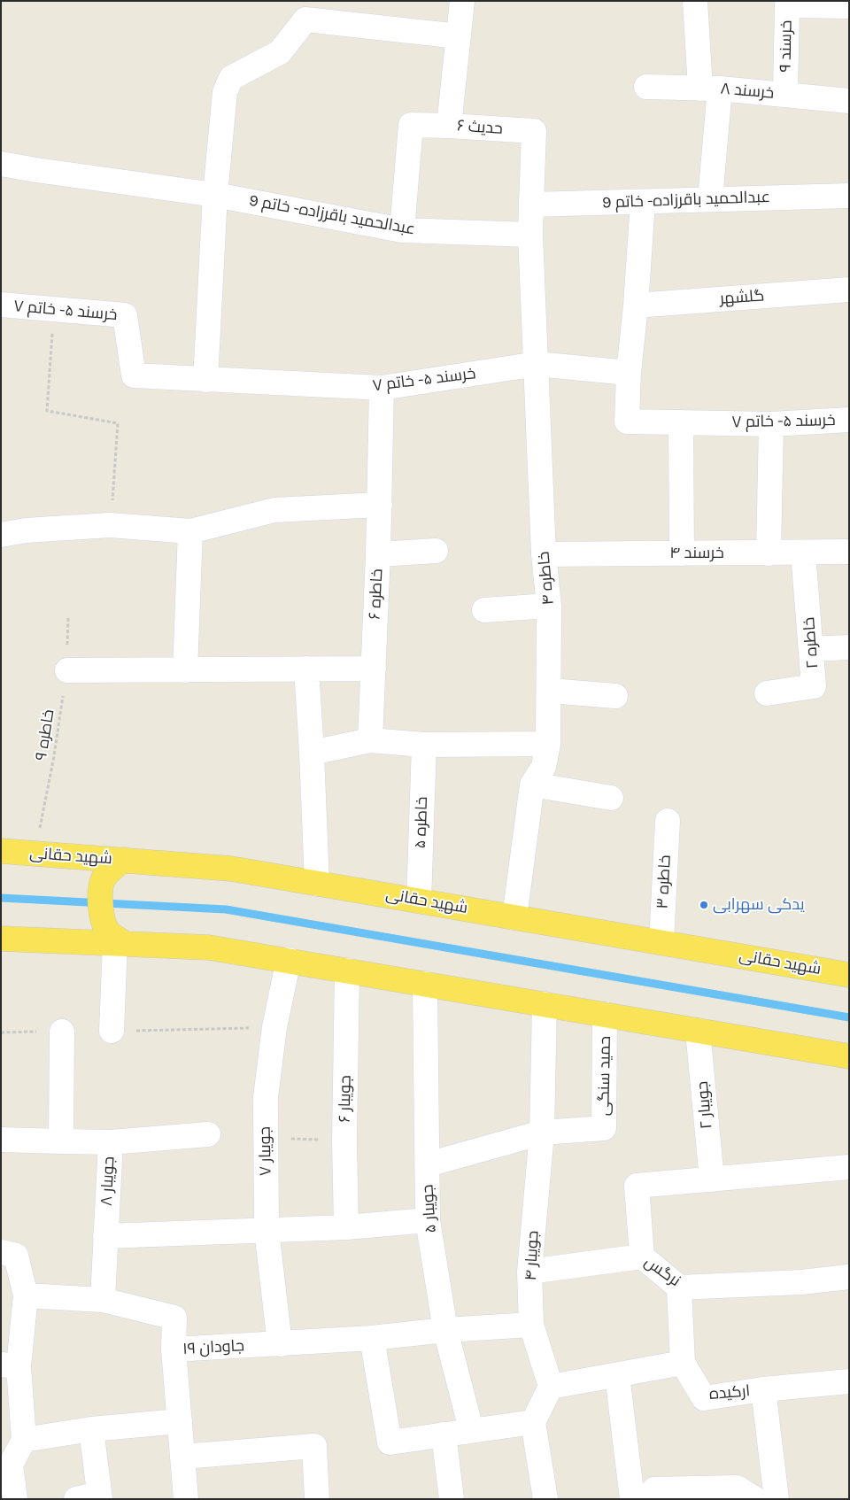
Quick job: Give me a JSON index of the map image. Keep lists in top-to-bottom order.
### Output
{
  "streets": {
    "main road": ["شهید حقانی"],
    "street": [
      "خرسند ۹",
      "خرسند ۸",
      "حدیث ۶",
      "عبدالحمید باقرزاده- خاتم 9",
      "گلشهر",
      "خرسند ۵- خاتم ۷",
      "خرسند ۴",
      "خاطره ۴",
      "خاطره ۶",
      "خاطره ۲",
      "خاطره ۵",
      "خاطره ۳",
      "حمید سنگی",
      "جویبار ۶",
      "جویبار ۲",
      "جویبار ۷",
      "جویبار ۸",
      "جویبار ۵",
      "جویبار ۴",
      "نرگس",
      "جاودان ۱۹",
      "ارکیده"
    ],
    "path": ["خاطره ۹"]
  },
  "crossings": [
    ["خرسند ۹", "خرسند ۸"],
    ["حدیث ۶", "عبدالحمید باقرزاده- خاتم 9"],
    ["عبدالحمید باقرزاده- خاتم 9", "خاطره ۴"],
    ["خرسند ۵- خاتم ۷", "خاطره ۴"],
    ["خرسند ۵- خاتم ۷", "خاطره ۶"],
    ["خرسند ۴", "خاطره ۴"],
    ["خرسند ۴", "خاطره ۲"],
    ["خاطره ۴", "شهید حقانی"],
    ["خاطره ۹", "شهید حقانی"],
    ["خاطره ۵", "شهید حقانی"],
    ["شهید حقانی", "خاطره ۳"],
    ["حمید سنگی", "جویبار ۴"],
    ["جویبار ۷", "جاودان ۱۹"],
    ["جویبار ۸", "جاودان ۱۹"],
    ["جویبار ۵", "جاودان ۱۹"],
    ["جویبار ۴", "نرگس"]
  ],
  "places": ["یدکی سهرابی"]
}
